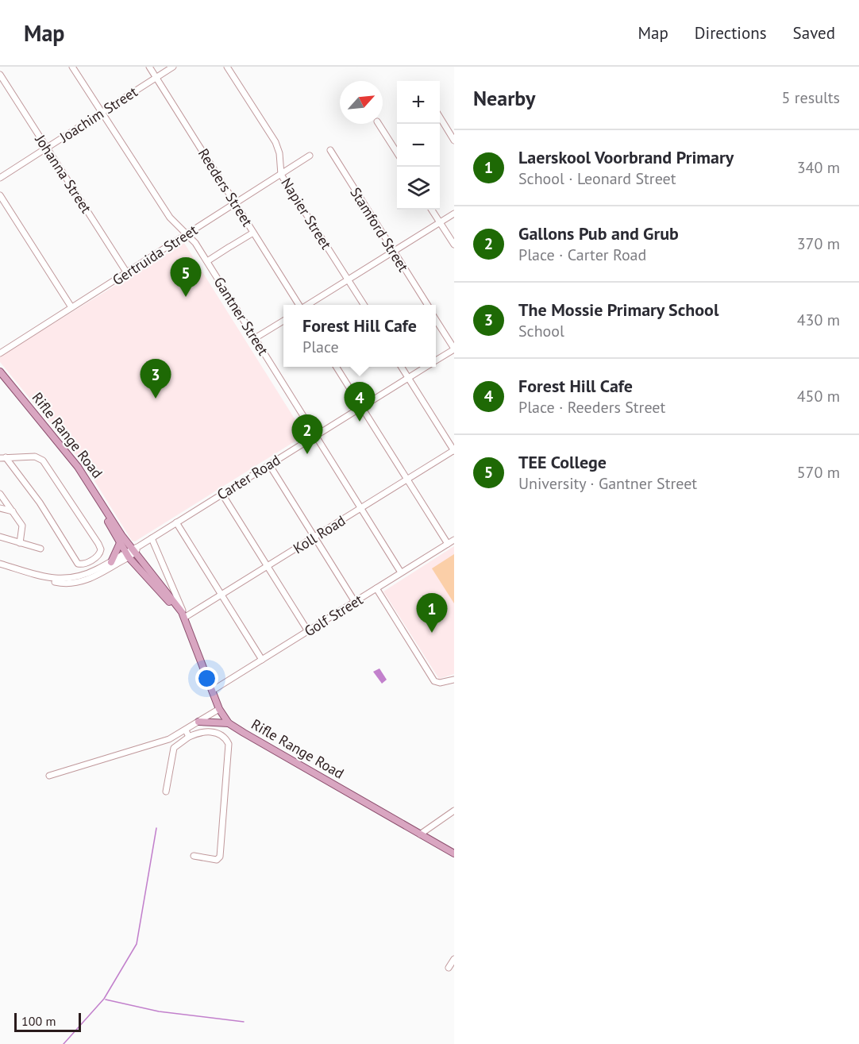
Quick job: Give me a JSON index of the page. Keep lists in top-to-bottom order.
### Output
{
  "streets": {
    "main road": ["Rifle Range Road"],
    "street": [
      "Joachim Street",
      "Johanna Street",
      "Reeders Street",
      "Napier Street",
      "Stamford Street",
      "Gertruida Street",
      "Gantner Street",
      "Carter Road",
      "Koll Road",
      "Golf Street"
    ]
  },
  "crossings": [
    ["Joachim Street", "Johanna Street"],
    ["Joachim Street", "Reeders Street"],
    ["Joachim Street", "Gantner Street"],
    ["Johanna Street", "Gertruida Street"],
    ["Reeders Street", "Gertruida Street"],
    ["Napier Street", "Gertruida Street"],
    ["Gertruida Street", "Gantner Street"],
    ["Gantner Street", "Carter Road"],
    ["Gantner Street", "Koll Road"],
    ["Gantner Street", "Golf Street"],
    ["Rifle Range Road", "Carter Road"],
    ["Rifle Range Road", "Koll Road"],
    ["Rifle Range Road", "Golf Street"]
  ],
  "scale_bar": "100 m",
  "north": "top right",
  "page": {
    "header": "Map",
    "nav": ["Map", "Directions", "Saved"],
    "heading": ["Nearby", "5 results"],
    "map_buttons": ["+", "−"],
    "list": [
      {
        "mark": "1",
        "name": "Laerskool Voorbrand Primary",
        "note": "School · Leonard Street",
        "value": "340 m"
      },
      {
        "mark": "2",
        "name": "Gallons Pub and Grub",
        "note": "Place · Carter Road",
        "value": "370 m"
      },
      {
        "mark": "3",
        "name": "The Mossie Primary School",
        "note": "School",
        "value": "430 m"
      },
      {
        "mark": "4",
        "name": "Forest Hill Cafe",
        "note": "Place · Reeders Street",
        "value": "450 m"
      },
      {
        "mark": "5",
        "name": "TEE College",
        "note": "University · Gantner Street",
        "value": "570 m"
      }
    ],
    "pins": [
      "5",
      "3",
      "4",
      "2",
      "1"
    ],
    "popup": ["Forest Hill Cafe", "Place"],
    "scale": "100 m"
  }
}
